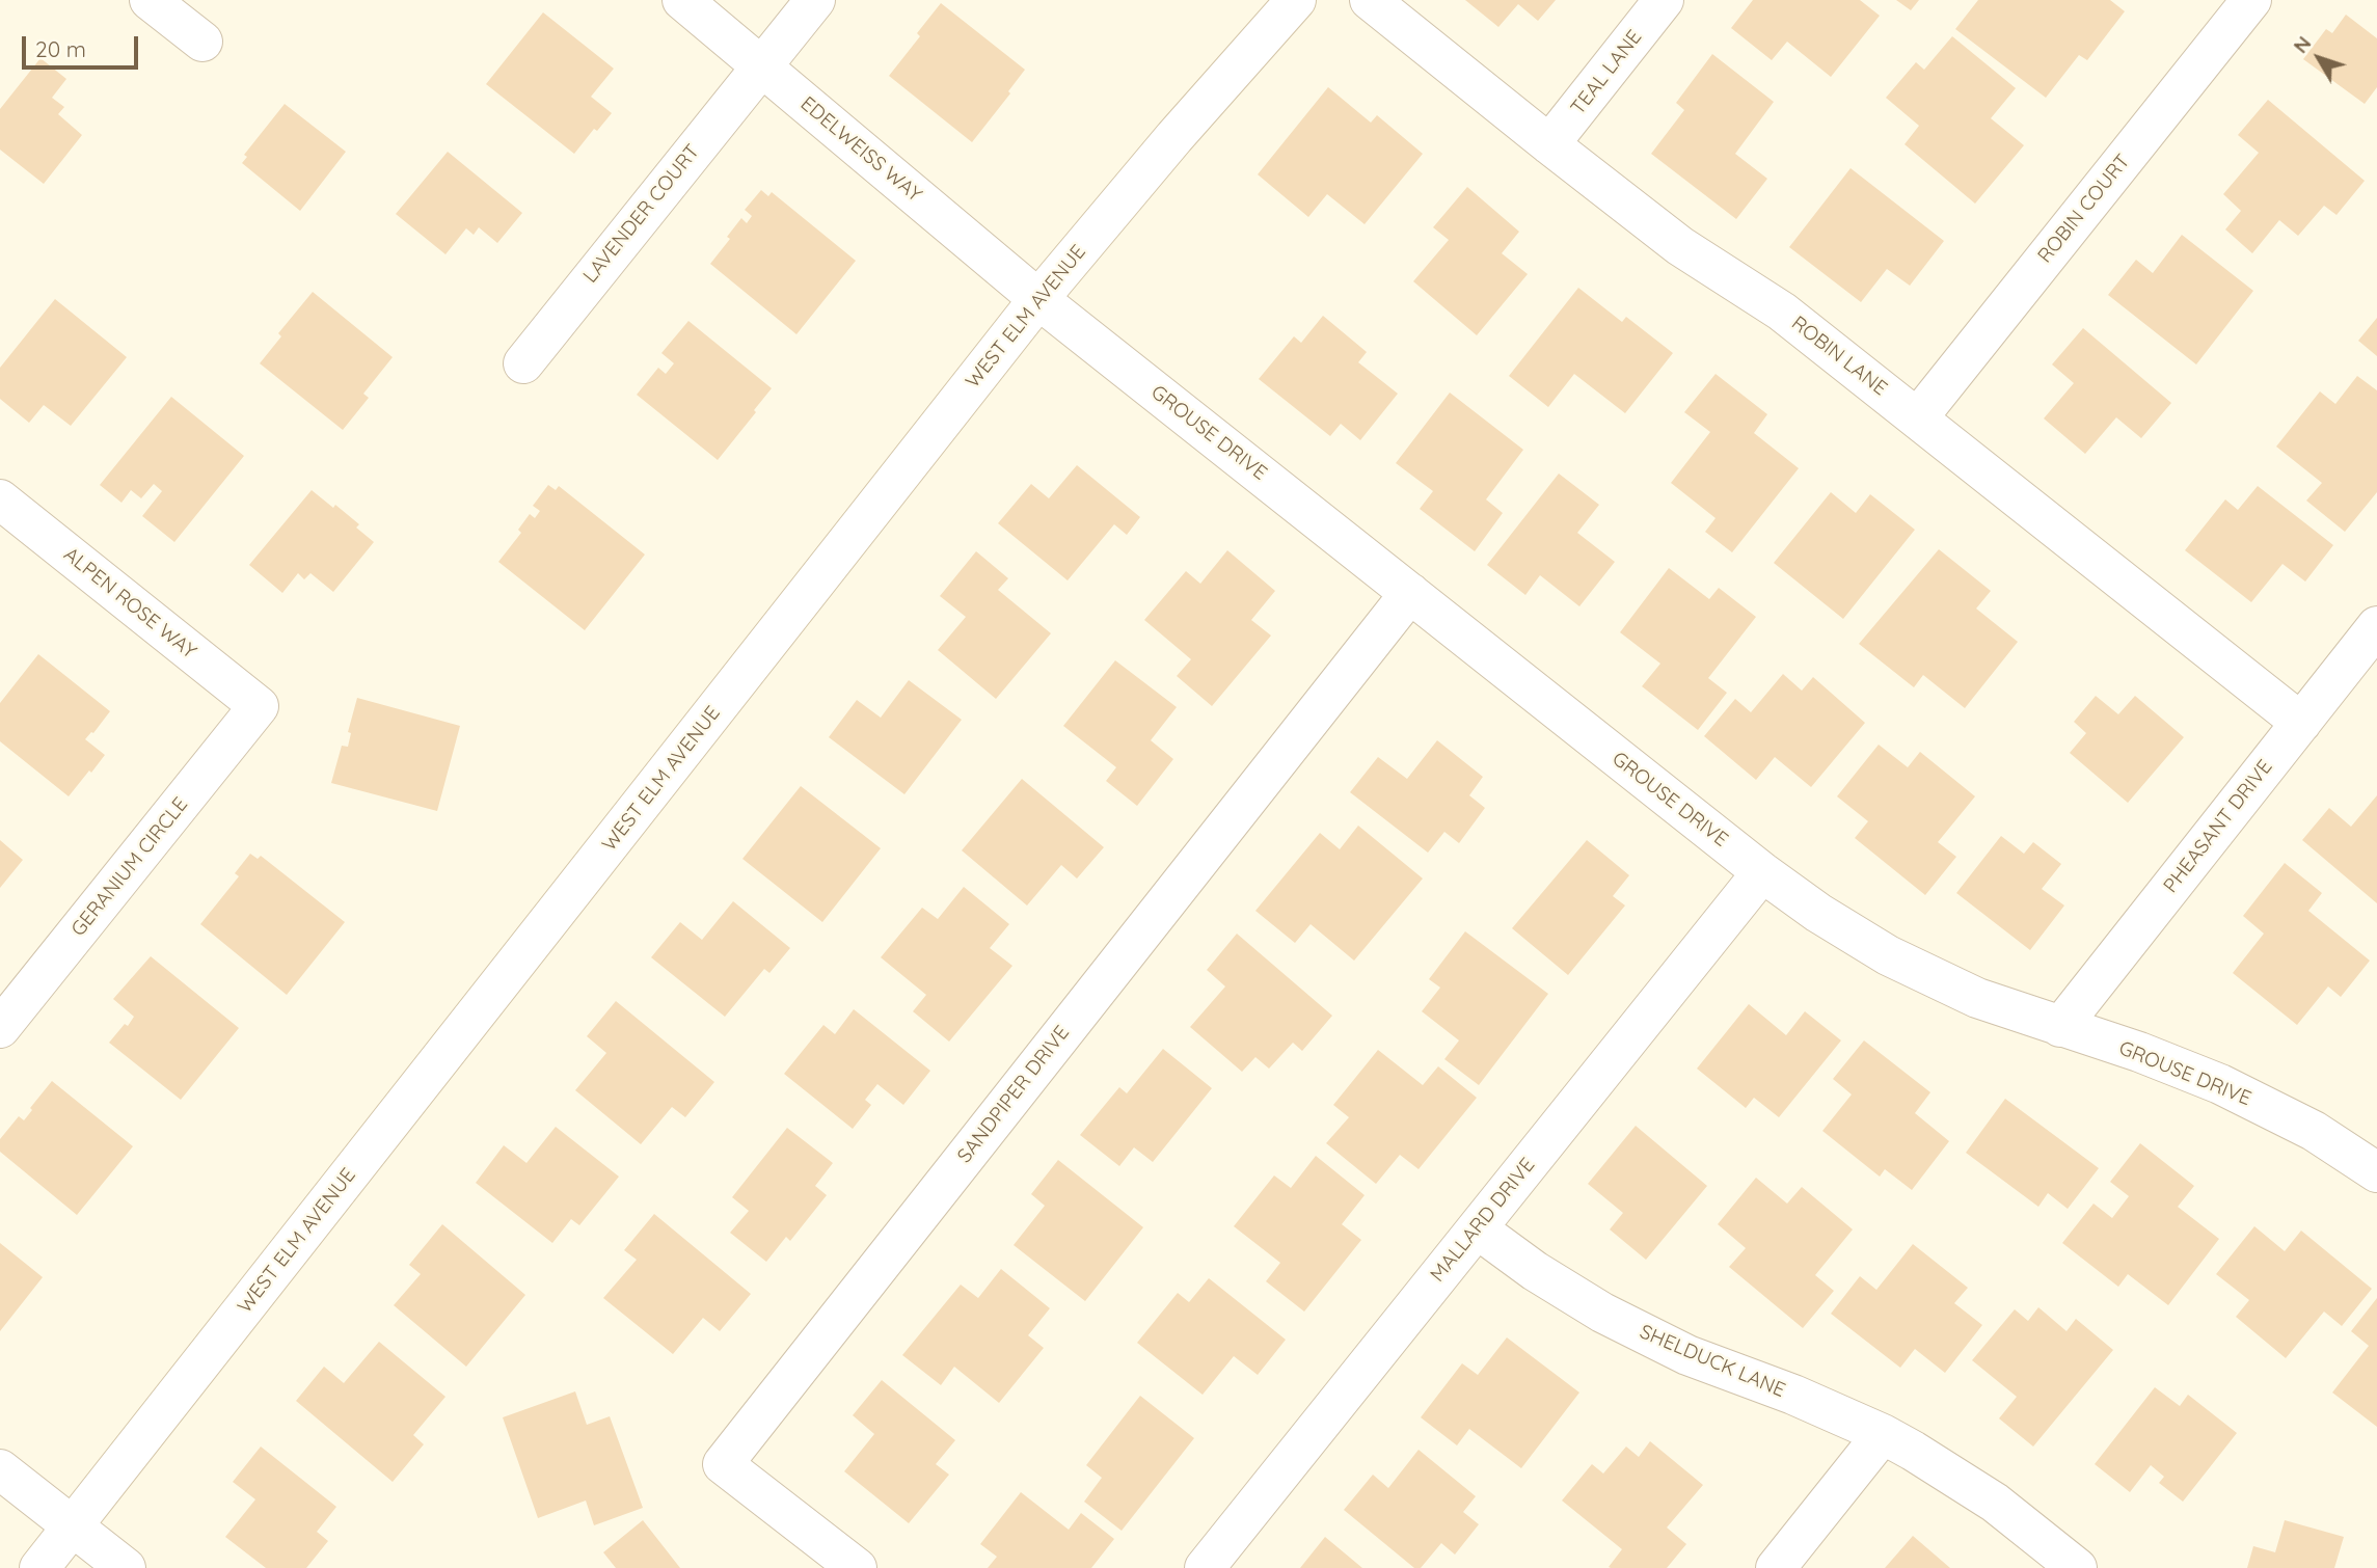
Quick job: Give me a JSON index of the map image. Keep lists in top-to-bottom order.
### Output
{
  "streets": {
    "street": [
      "TEAL LANE",
      "EDELWEISS WAY",
      "ROBIN COURT",
      "LAVENDER COURT",
      "WEST ELM AVENUE",
      "ROBIN LANE",
      "GROUSE DRIVE",
      "ALPEN ROSE WAY",
      "PHEASANT DRIVE",
      "GERANIUM CIRCLE",
      "SANDPIPER DRIVE",
      "MALLARD DRIVE",
      "SHELDUCK LANE"
    ]
  },
  "crossings": [
    ["TEAL LANE", "ROBIN LANE"],
    ["EDELWEISS WAY", "LAVENDER COURT"],
    ["EDELWEISS WAY", "WEST ELM AVENUE"],
    ["EDELWEISS WAY", "GROUSE DRIVE"],
    ["ROBIN COURT", "ROBIN LANE"],
    ["WEST ELM AVENUE", "GROUSE DRIVE"],
    ["ROBIN LANE", "PHEASANT DRIVE"],
    ["GROUSE DRIVE", "PHEASANT DRIVE"],
    ["GROUSE DRIVE", "SANDPIPER DRIVE"],
    ["GROUSE DRIVE", "MALLARD DRIVE"],
    ["ALPEN ROSE WAY", "GERANIUM CIRCLE"],
    ["MALLARD DRIVE", "SHELDUCK LANE"]
  ],
  "scale_bar": "20 m",
  "north": "top left"
}
